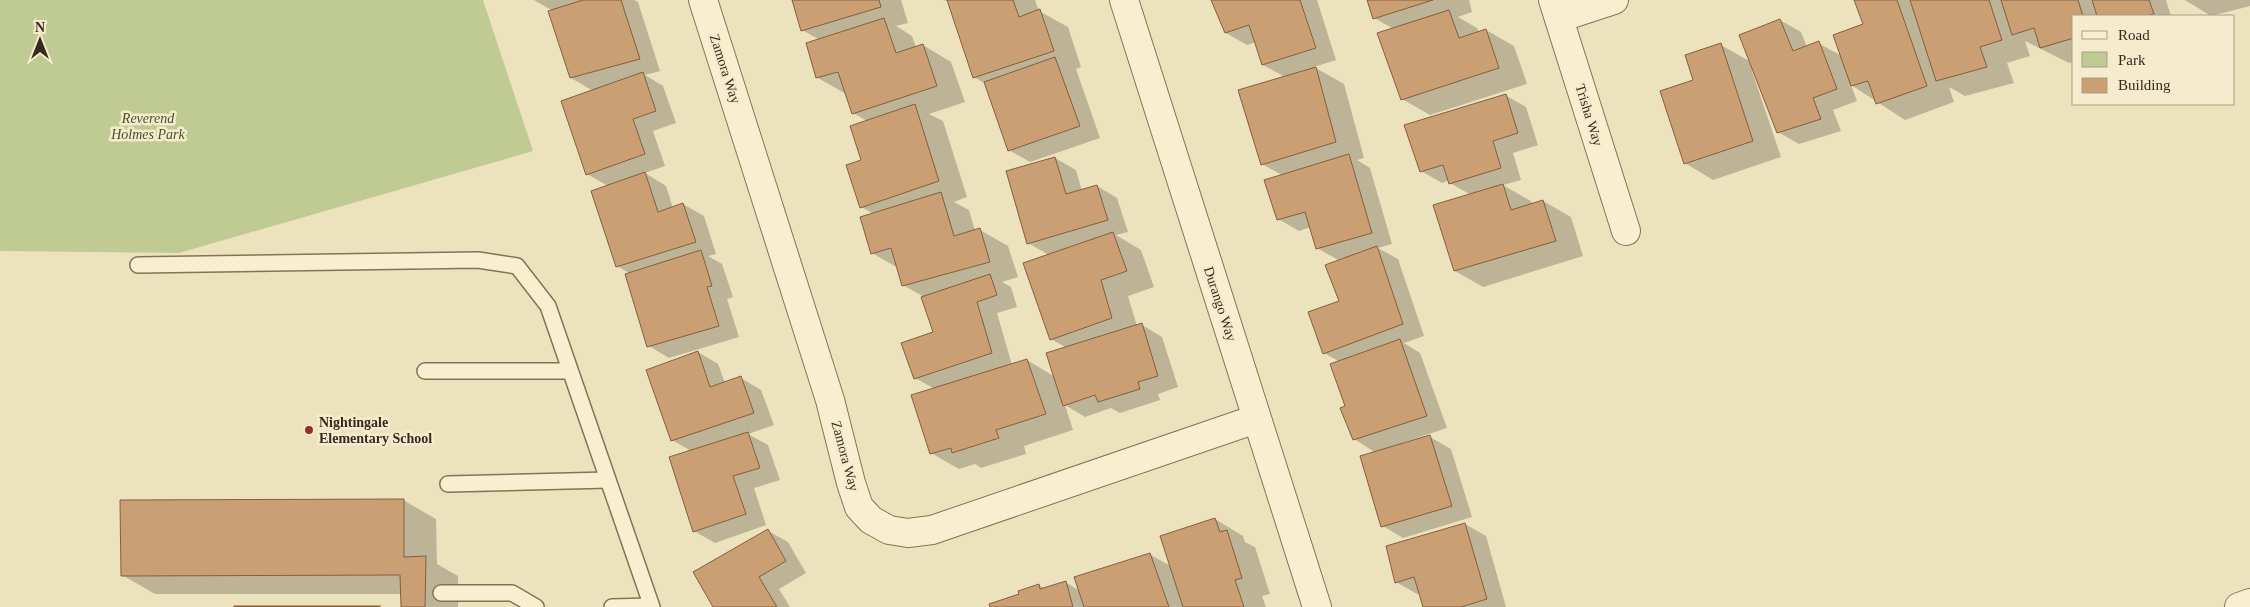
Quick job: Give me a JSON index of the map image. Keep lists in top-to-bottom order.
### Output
{
  "streets": {
    "street": ["Zamora Way", "Trisha Way", "Durango Way"]
  },
  "crossings": [
    ["Zamora Way", "Durango Way"]
  ],
  "parks": ["Reverend Holmes Park"],
  "places": ["Nightingale Elementary School"],
  "legend": ["Road", "Park", "Building"],
  "north": "top"
}
